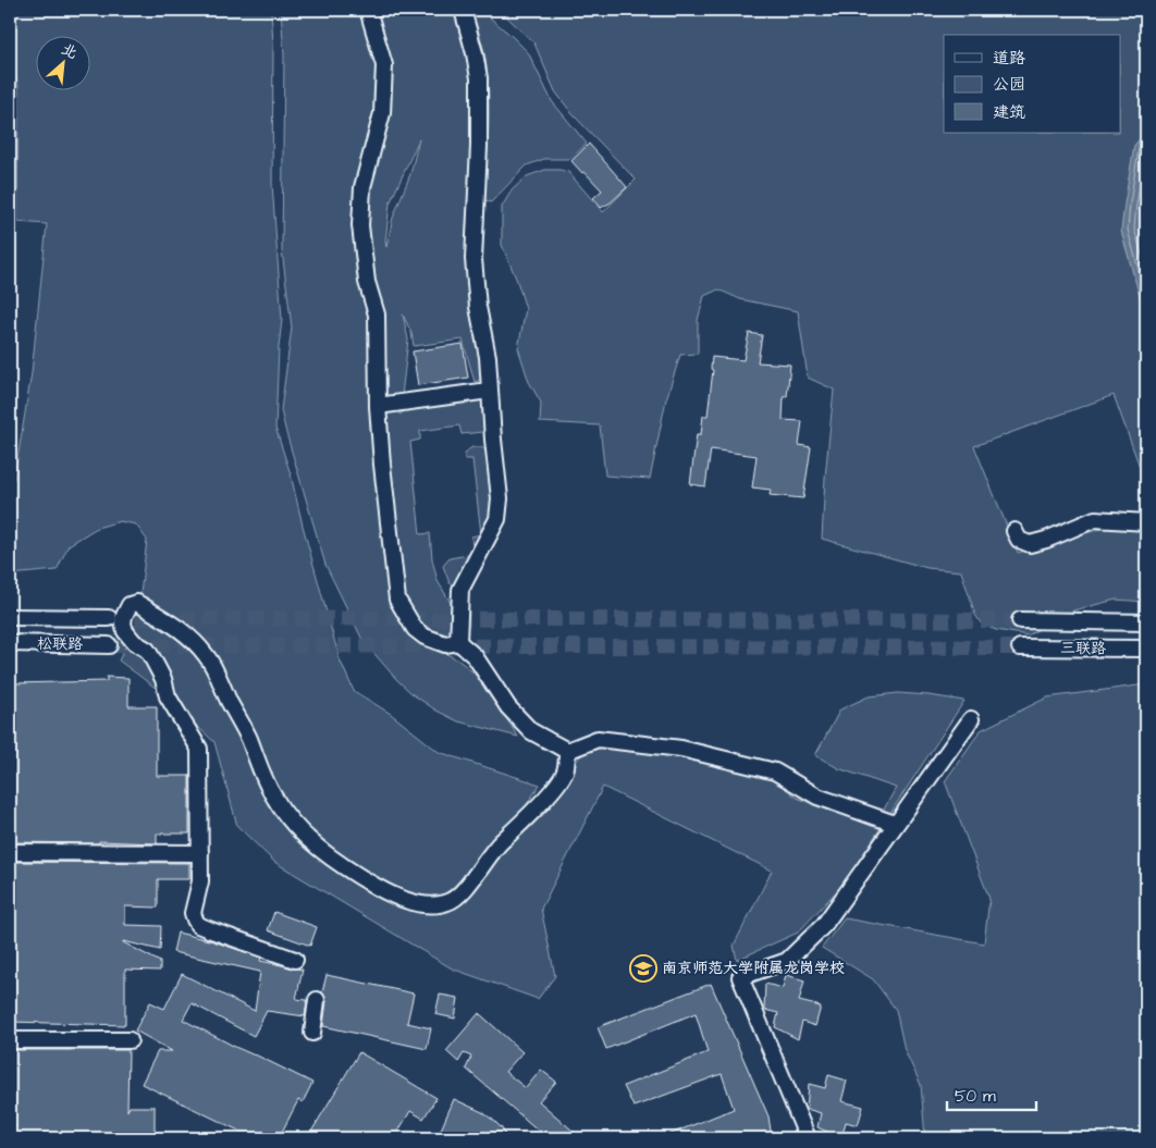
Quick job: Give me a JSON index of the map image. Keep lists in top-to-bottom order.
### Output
{
  "streets": {
    "street": ["松联路", "三联路"]
  },
  "places": {
    "school or university": ["南京师范大学附属龙岗学校"]
  },
  "legend": ["道路", "公园", "建筑"],
  "scale_bar": "50 m",
  "north": "top right"
}
